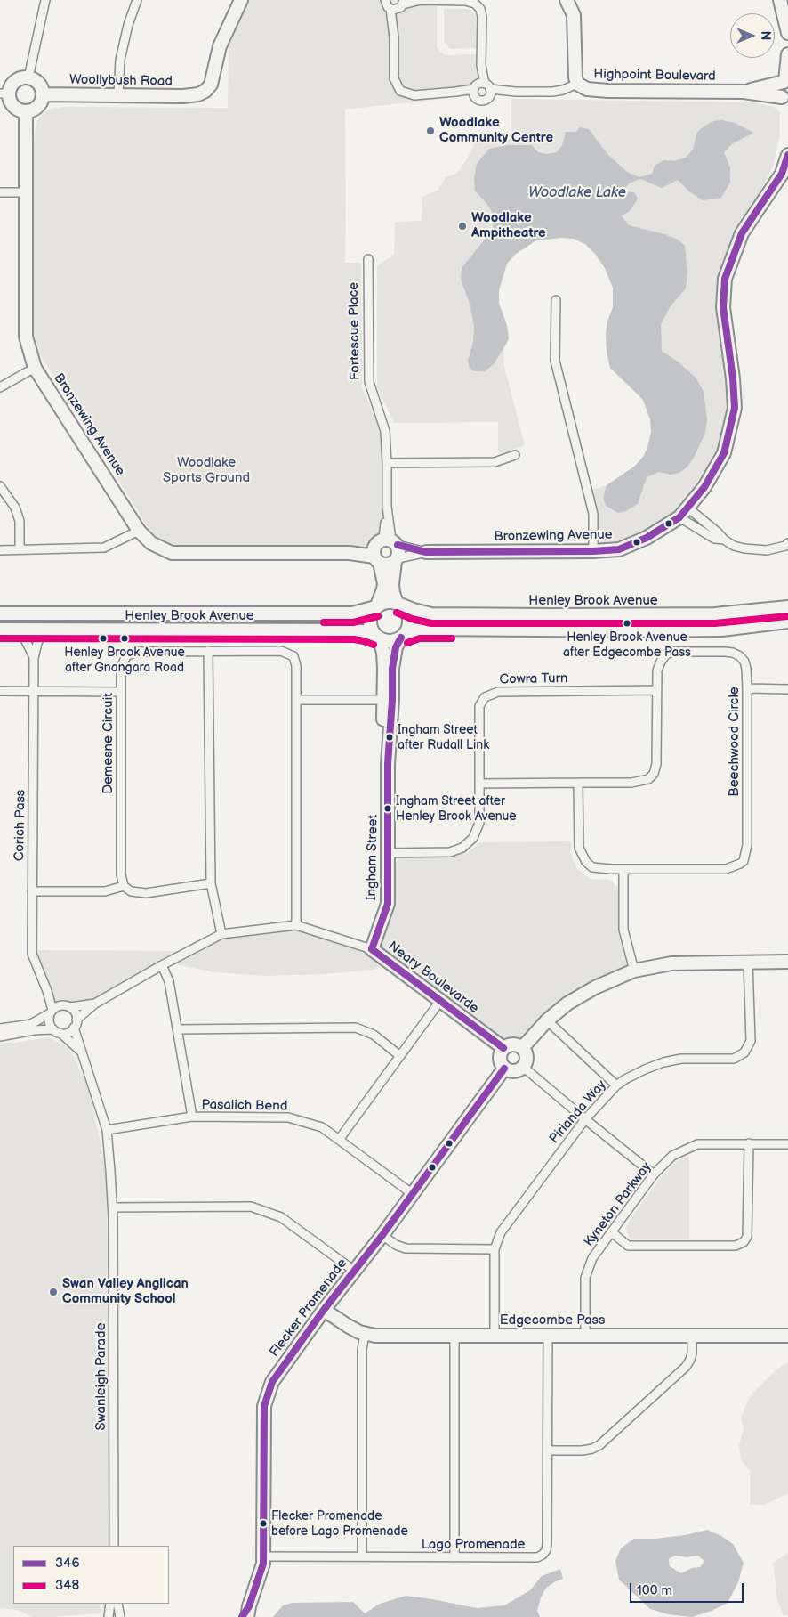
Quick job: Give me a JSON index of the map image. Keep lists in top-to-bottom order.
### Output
{
  "streets": {
    "street": [
      "Highpoint Boulevard",
      "Woollybush Road",
      "Fortescue Place",
      "Bronzewing Avenue",
      "Henley Brook Avenue",
      "Cowra Turn",
      "Beechwood Circle",
      "Demesne Circuit",
      "Corich Pass",
      "Ingham Street",
      "Neary Boulevarde",
      "Pasalich Bend",
      "Pirianda Way",
      "Kyneton Parkway",
      "Flecker Promenade",
      "Edgecombe Pass",
      "Swanleigh Parade",
      "Lago Promenade"
    ]
  },
  "crossings": [
    ["Woollybush Road", "Bronzewing Avenue"],
    ["Fortescue Place", "Bronzewing Avenue"],
    ["Henley Brook Avenue", "Corich Pass"],
    ["Henley Brook Avenue", "Ingham Street"],
    ["Cowra Turn", "Beechwood Circle"],
    ["Cowra Turn", "Ingham Street"],
    ["Demesne Circuit", "Neary Boulevarde"],
    ["Corich Pass", "Neary Boulevarde"],
    ["Corich Pass", "Swanleigh Parade"],
    ["Ingham Street", "Neary Boulevarde"],
    ["Neary Boulevarde", "Flecker Promenade"],
    ["Neary Boulevarde", "Swanleigh Parade"],
    ["Pasalich Bend", "Flecker Promenade"],
    ["Pasalich Bend", "Swanleigh Parade"],
    ["Pirianda Way", "Edgecombe Pass"],
    ["Kyneton Parkway", "Edgecombe Pass"],
    ["Flecker Promenade", "Edgecombe Pass"],
    ["Flecker Promenade", "Lago Promenade"],
    ["Edgecombe Pass", "Lago Promenade"]
  ],
  "water": ["Woodlake Lake"],
  "parks": ["Woodlake Sports Ground"],
  "places": [
    "Woodlake Community Centre",
    "Woodlake Ampitheatre",
    "Henley Brook Avenue after Edgecombe Pass",
    "Henley Brook Avenue after Gnangara Road",
    "Ingham Street after Rudall Link",
    "Ingham Street after Henley Brook Avenue",
    "Swan Valley Anglican Community School",
    "Flecker Promenade before Lago Promenade"
  ],
  "lines": ["transit line 346", "transit line 348"],
  "legend": ["346", "348"],
  "scale_bar": "100 m",
  "north": "right"
}
